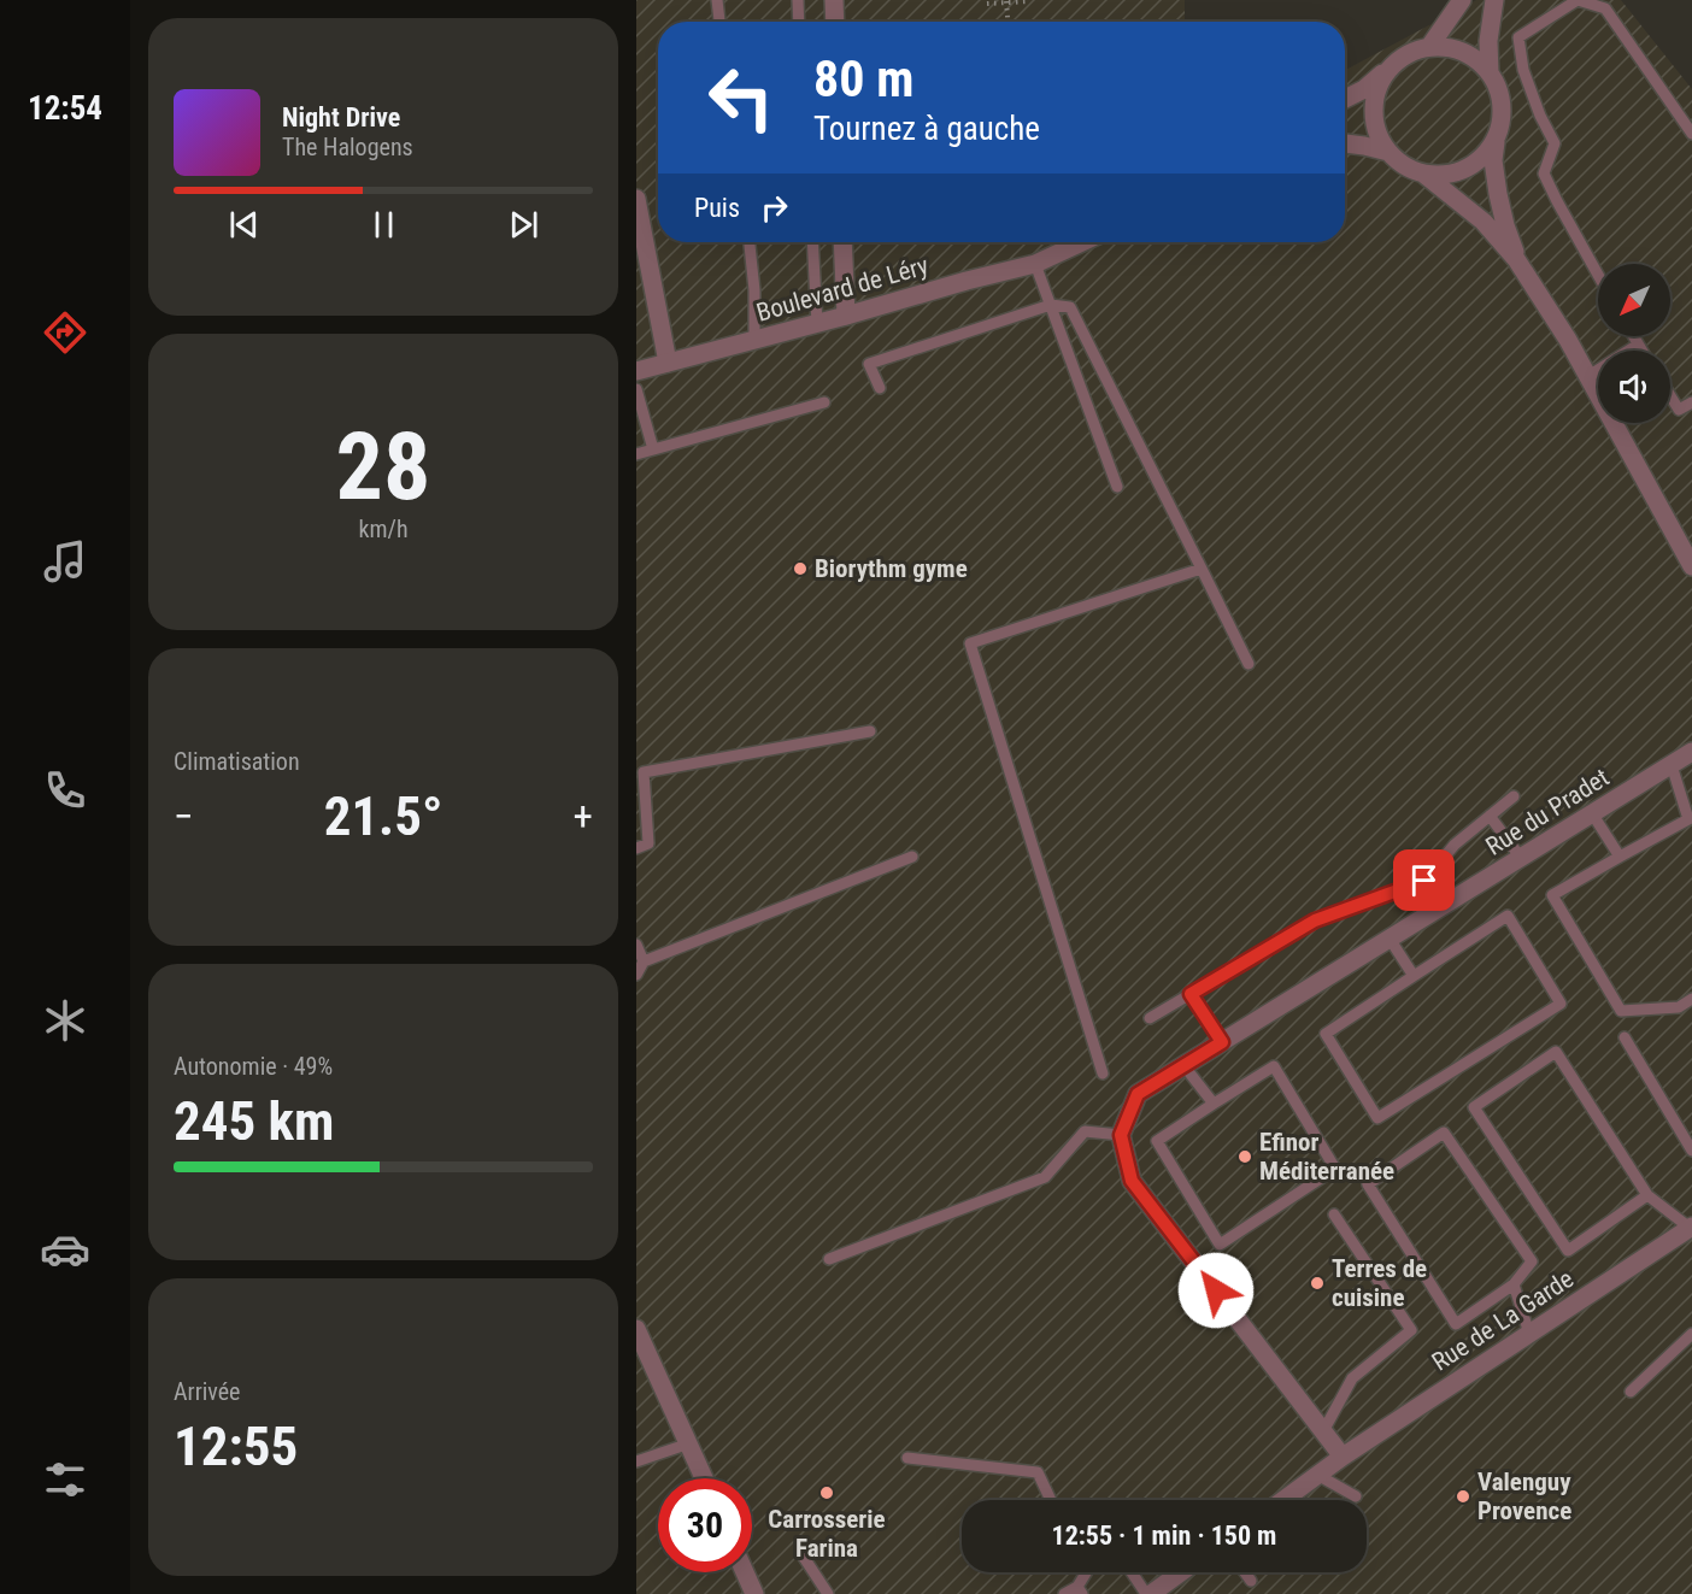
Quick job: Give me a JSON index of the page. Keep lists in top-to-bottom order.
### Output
{
  "streets": {
    "street": ["Boulevard de Léry", "Rue du Pradet", "Rue de La Garde"]
  },
  "places": [
    "Biorythm gyme",
    "Efinor Méditerranée",
    "Terres de cuisine",
    "Carrosserie Farina",
    "Valenguy Provence"
  ],
  "north": "bottom left",
  "page": {
    "tabs": "12:54",
    "turn": ["80 m", "Tournez à gauche"],
    "song": ["Night Drive", "The Halogens"],
    "then": "Puis",
    "tile": [
      ["28", "km/h"],
      "Climatisation",
      ["Autonomie · 49%", "245 km"],
      ["Arrivée", "12:55"]
    ],
    "heat": ["−", "21.5°", "+"],
    "limit": "30",
    "trip": "12:55 · 1 min · 150 m"
  }
}
